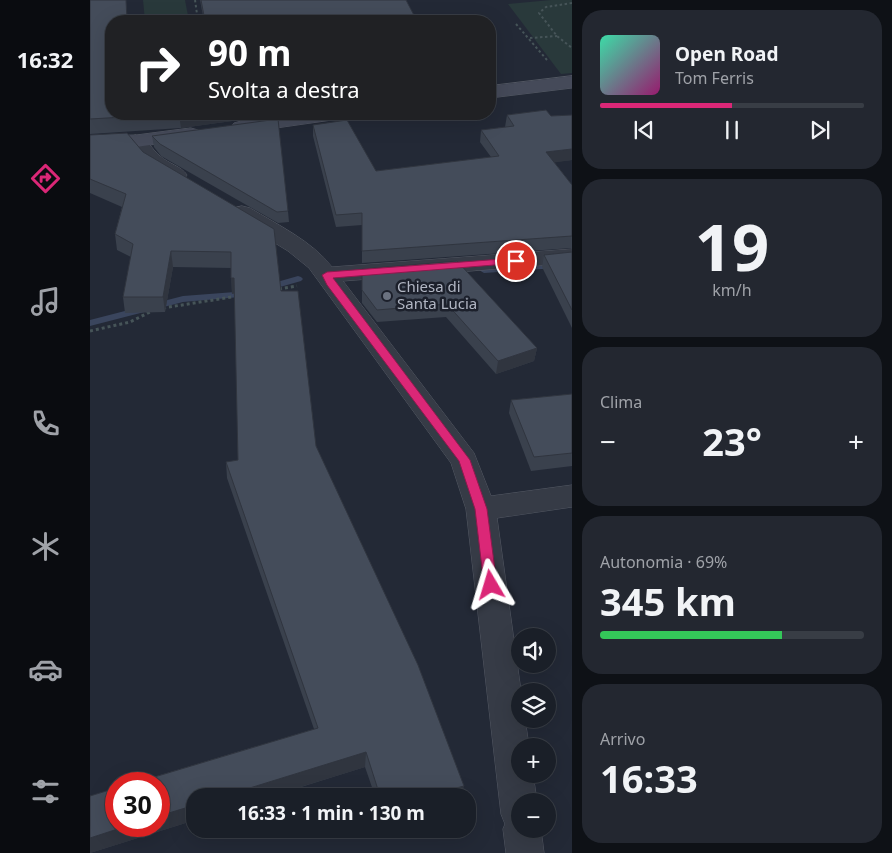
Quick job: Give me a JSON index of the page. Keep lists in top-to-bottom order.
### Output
{
  "places": ["Chiesa di Santa Lucia"],
  "page": {
    "tabs": "16:32",
    "turn": ["90 m", "Svolta a destra"],
    "song": ["Open Road", "Tom Ferris"],
    "tile": [
      ["19", "km/h"],
      "Clima",
      ["Autonomia · 69%", "345 km"],
      ["Arrivo", "16:33"]
    ],
    "heat": ["−", "23°", "+"],
    "map_buttons": ["+", "−"],
    "limit": "30",
    "trip": "16:33 · 1 min · 130 m"
  }
}
